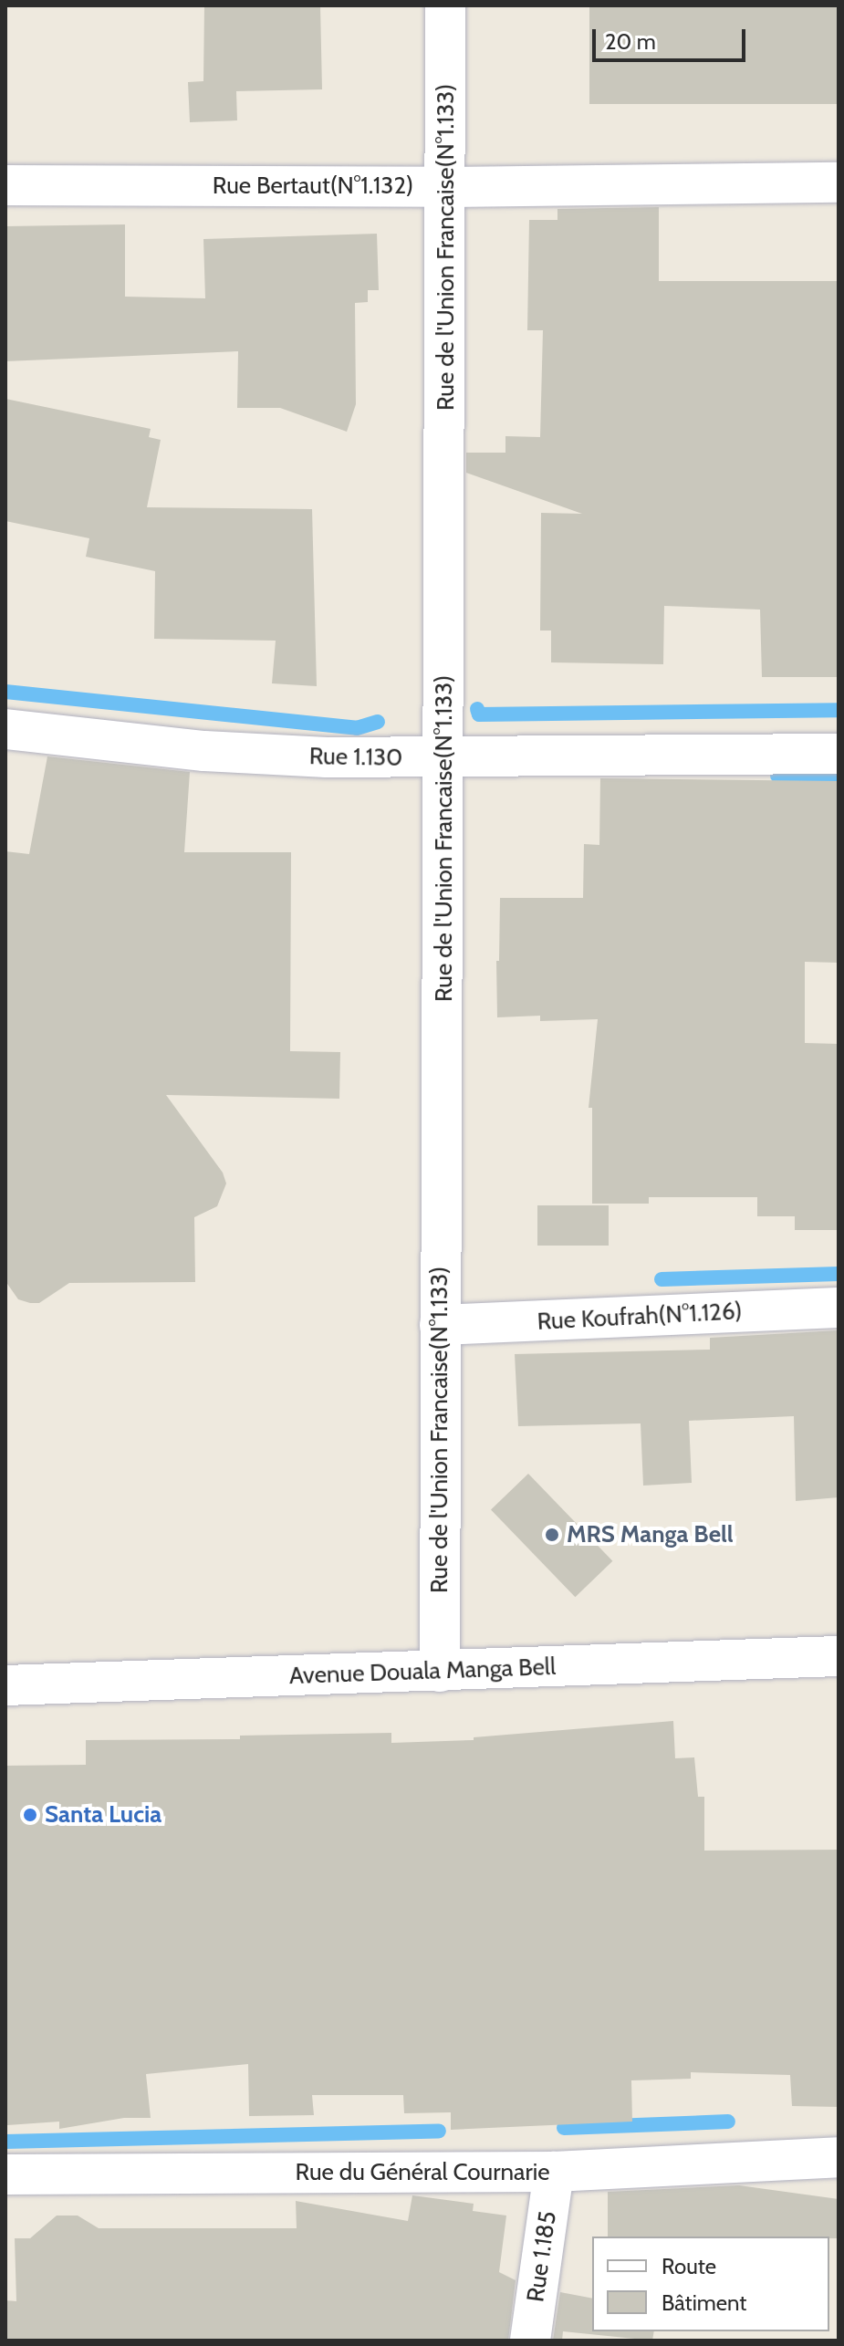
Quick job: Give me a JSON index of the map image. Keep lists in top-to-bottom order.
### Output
{
  "streets": {
    "street": [
      "Rue Bertaut(N°1.132)",
      "Rue de l'Union Francaise(N°1.133)",
      "Rue 1.130",
      "Rue Koufrah(N°1.126)",
      "Avenue Douala Manga Bell",
      "Rue du Général Cournarie",
      "Rue 1.185"
    ]
  },
  "crossings": [
    ["Rue Bertaut(N°1.132)", "Rue de l'Union Francaise(N°1.133)"],
    ["Rue de l'Union Francaise(N°1.133)", "Rue 1.130"],
    ["Rue de l'Union Francaise(N°1.133)", "Rue Koufrah(N°1.126)"],
    ["Rue de l'Union Francaise(N°1.133)", "Avenue Douala Manga Bell"],
    ["Rue du Général Cournarie", "Rue 1.185"]
  ],
  "places": ["MRS Manga Bell", "Santa Lucia"],
  "legend": ["Route", "Bâtiment"],
  "scale_bar": "20 m"
}
